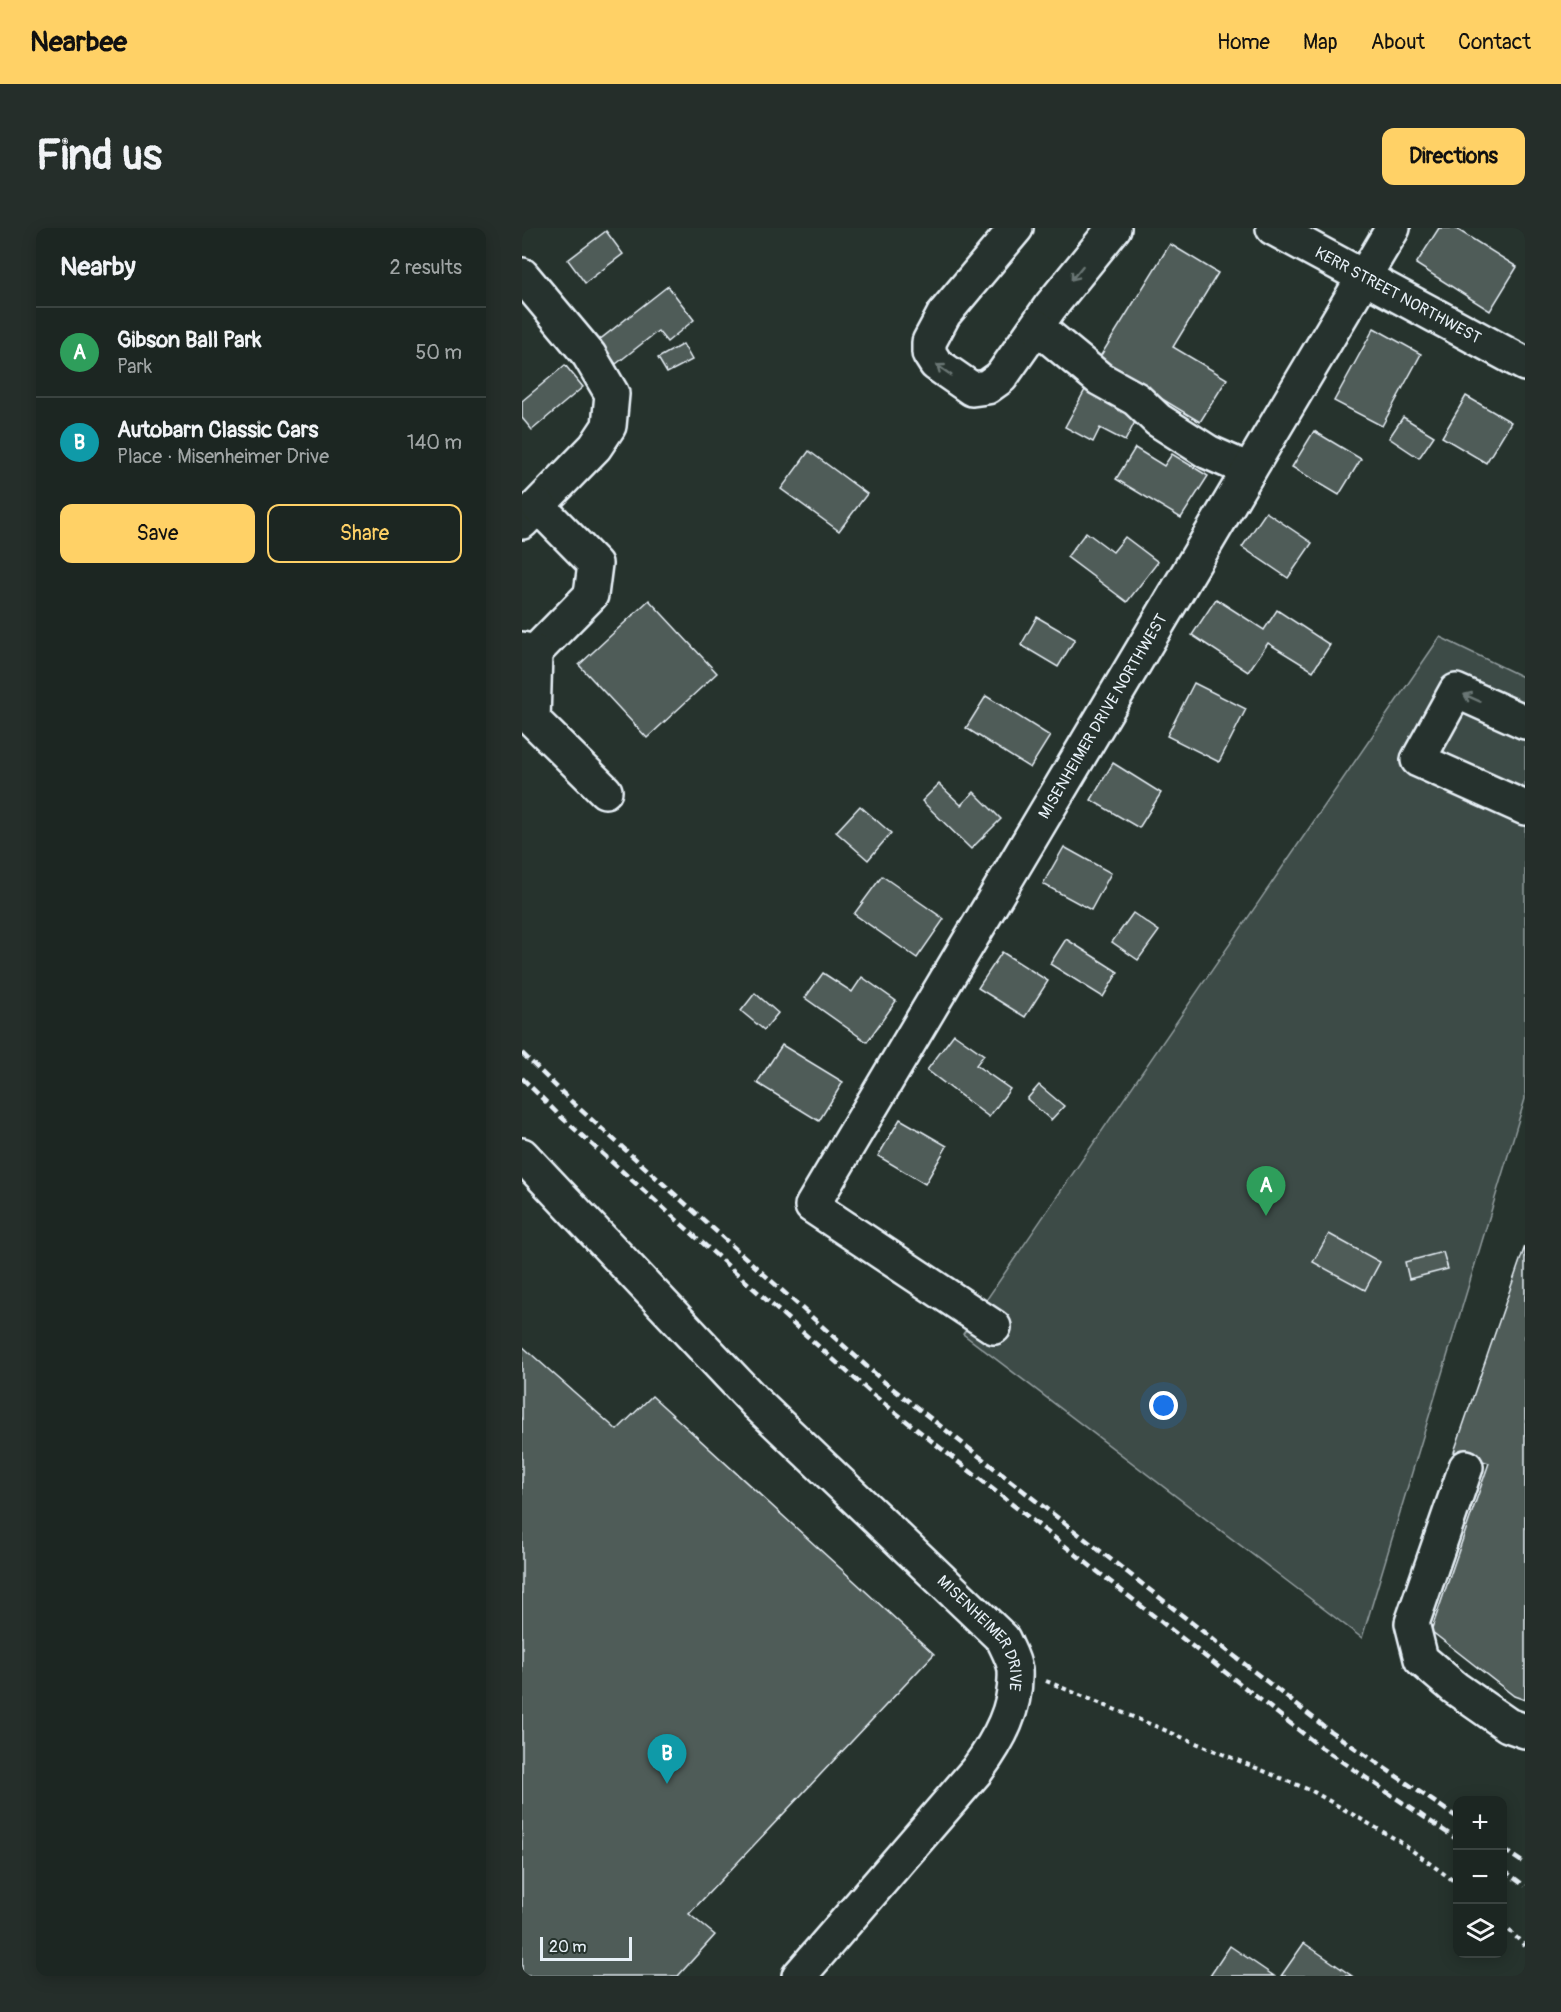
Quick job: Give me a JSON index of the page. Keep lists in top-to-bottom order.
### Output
{
  "streets": {
    "street": ["KERR STREET NORTHWEST", "MISENHEIMER DRIVE NORTHWEST", "MISENHEIMER DRIVE"]
  },
  "crossings": [
    ["KERR STREET NORTHWEST", "MISENHEIMER DRIVE NORTHWEST"]
  ],
  "scale_bar": "20 m",
  "page": {
    "header": "Nearbee",
    "nav": [
      "Home",
      "Map",
      "About",
      "Contact"
    ],
    "buttons": [
      "Directions",
      ["Save", "Share"]
    ],
    "title": "Find us",
    "heading": ["Nearby", "2 results"],
    "list": [
      {
        "mark": "A",
        "name": "Gibson Ball Park",
        "note": "Park",
        "value": "50 m"
      },
      {
        "mark": "B",
        "name": "Autobarn Classic Cars",
        "note": "Place · Misenheimer Drive",
        "value": "140 m"
      }
    ],
    "pins": ["A", "B"],
    "map_buttons": ["+", "−"],
    "scale": "20 m"
  }
}
